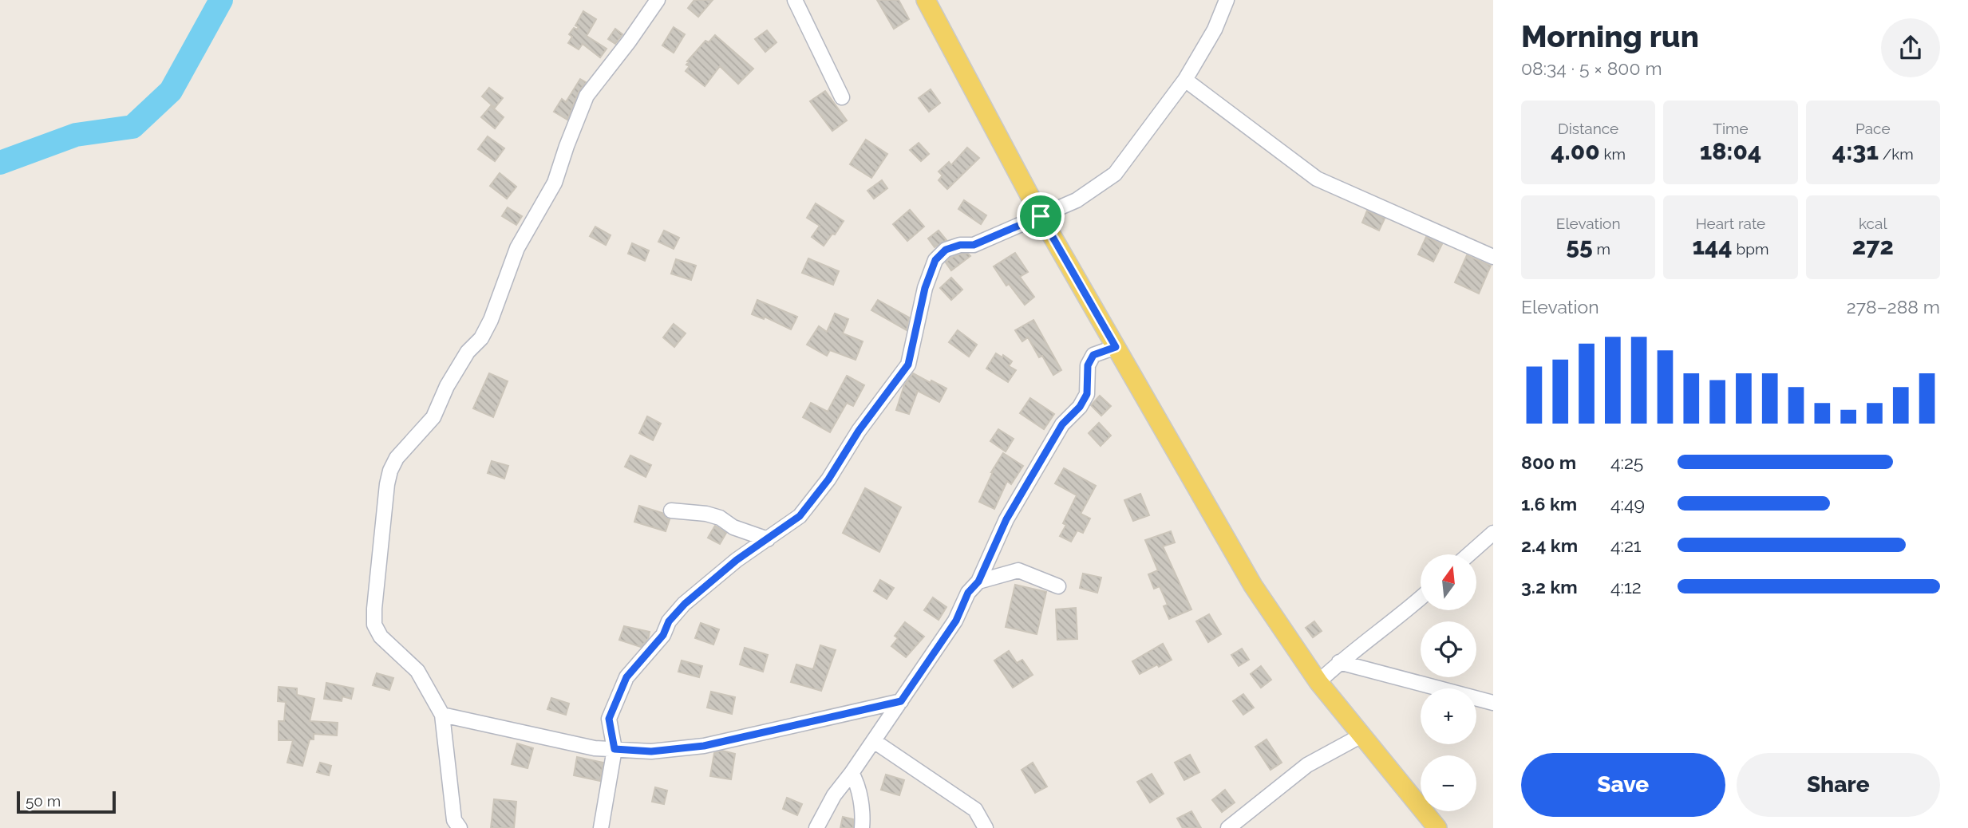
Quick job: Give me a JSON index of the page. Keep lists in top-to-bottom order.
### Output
{
  "scale_bar": "50 m",
  "north": "top",
  "page": {
    "heading": ["Morning run", "08:34 · 5 × 800 m"],
    "stats": [
      ["Distance", "4.00 km"],
      ["Time", "18:04"],
      ["Pace", "4:31 /km"],
      ["Elevation", "55 m"],
      ["Heart rate", "144 bpm"],
      ["kcal", "272"]
    ],
    "chart": ["Elevation", "278–288 m"],
    "list": [
      {
        "name": "800 m",
        "note": "4:25"
      },
      {
        "name": "1.6 km",
        "note": "4:49"
      },
      {
        "name": "2.4 km",
        "note": "4:21"
      },
      {
        "name": "3.2 km",
        "note": "4:12"
      }
    ],
    "map_buttons": ["+", "−"],
    "buttons": ["Save", "Share"],
    "scale": "50 m"
  }
}
